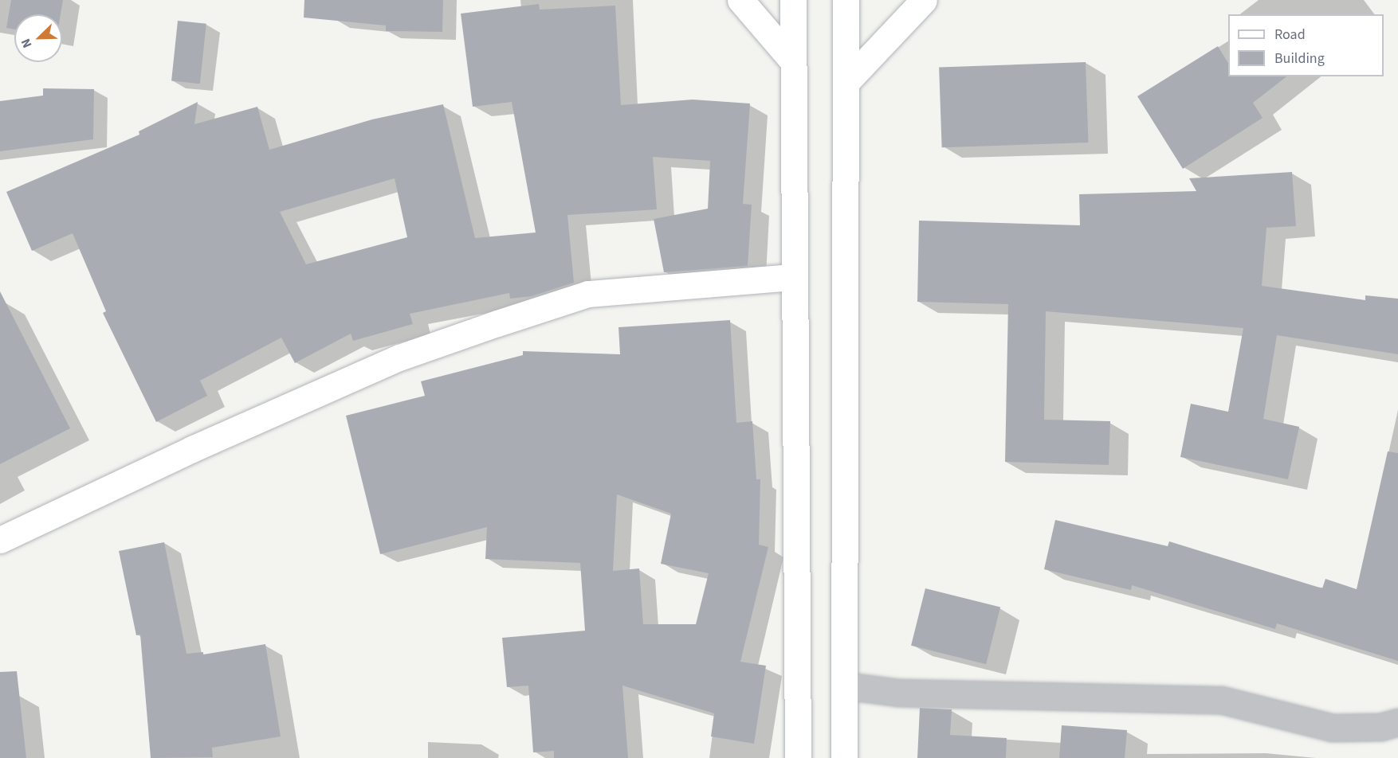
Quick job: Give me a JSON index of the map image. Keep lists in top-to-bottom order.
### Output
{
  "legend": ["Road", "Building"],
  "north": "bottom left"
}
